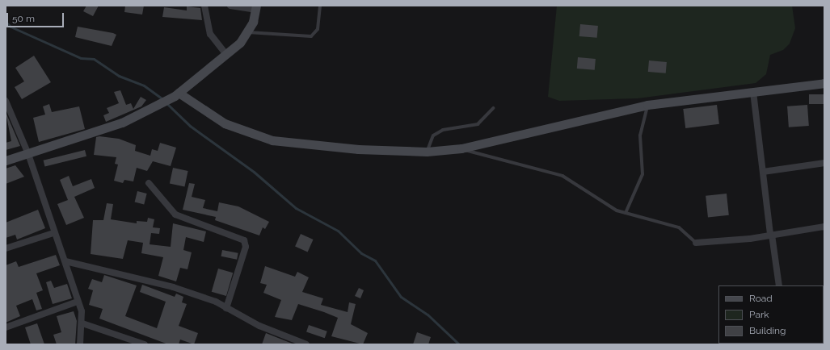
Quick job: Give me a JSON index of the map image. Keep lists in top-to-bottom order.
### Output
{
  "legend": ["Road", "Park", "Building"],
  "scale_bar": "50 m"
}
